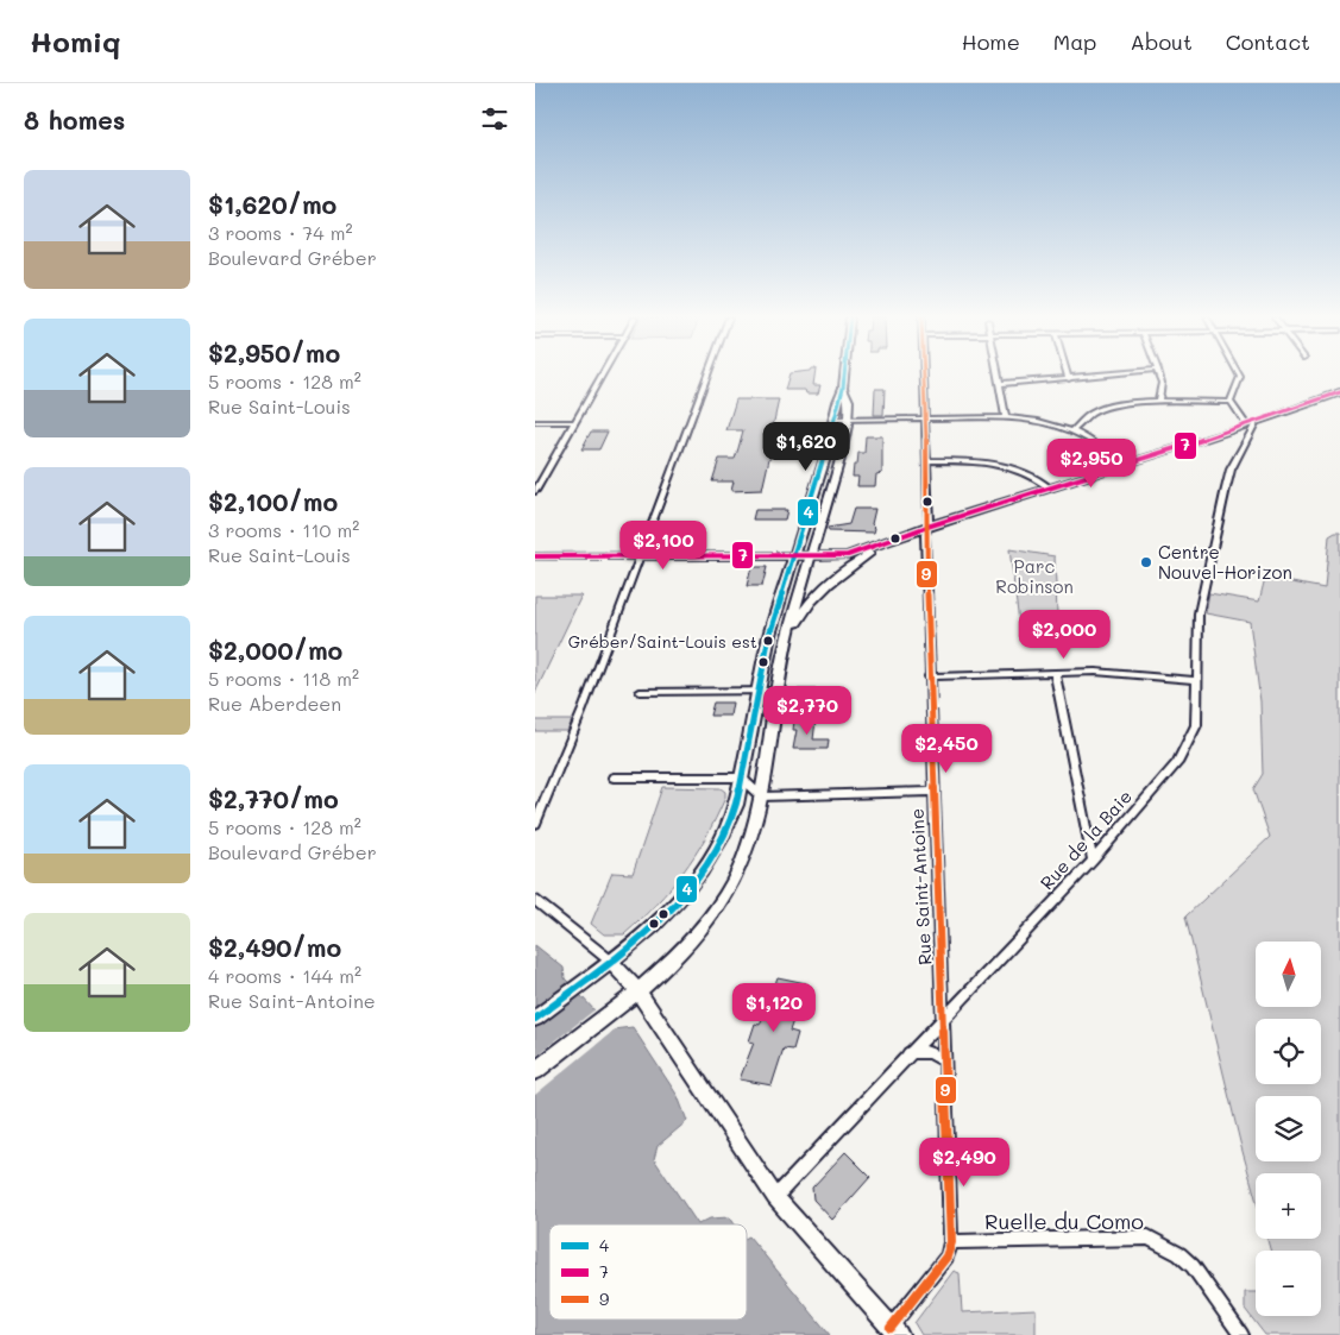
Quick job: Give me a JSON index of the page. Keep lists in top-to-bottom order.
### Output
{
  "streets": {
    "street": ["Rue de la Baie", "Rue Saint-Antoine", "Ruelle du Como"]
  },
  "crossings": [
    ["Rue de la Baie", "Rue Saint-Antoine"],
    ["Rue Saint-Antoine", "Ruelle du Como"]
  ],
  "parks": ["Parc Robinson"],
  "places": ["Centre Nouvel-Horizon", "Gréber/Saint-Louis est"],
  "lines": ["transit line 4", "transit line 9", "transit line 7"],
  "legend": ["4", "7", "9"],
  "north": "top",
  "page": {
    "header": "Homiq",
    "nav": [
      "Home",
      "Map",
      "About",
      "Contact"
    ],
    "heading": "8 homes",
    "list": [
      {
        "name": "$1,620/mo",
        "note": "3 rooms · 74 m² · Boulevard Gréber"
      },
      {
        "name": "$2,950/mo",
        "note": "5 rooms · 128 m² · Rue Saint-Louis"
      },
      {
        "name": "$2,100/mo",
        "note": "3 rooms · 110 m² · Rue Saint-Louis"
      },
      {
        "name": "$2,000/mo",
        "note": "5 rooms · 118 m² · Rue Aberdeen"
      },
      {
        "name": "$2,770/mo",
        "note": "5 rooms · 128 m² · Boulevard Gréber"
      },
      {
        "name": "$2,490/mo",
        "note": "4 rooms · 144 m² · Rue Saint-Antoine"
      }
    ],
    "price": [
      "$1,620",
      "$2,950",
      "$2,100",
      "$2,000",
      "$2,770",
      "$2,450",
      "$1,120",
      "$2,490"
    ],
    "map_buttons": ["+", "−"]
  }
}
